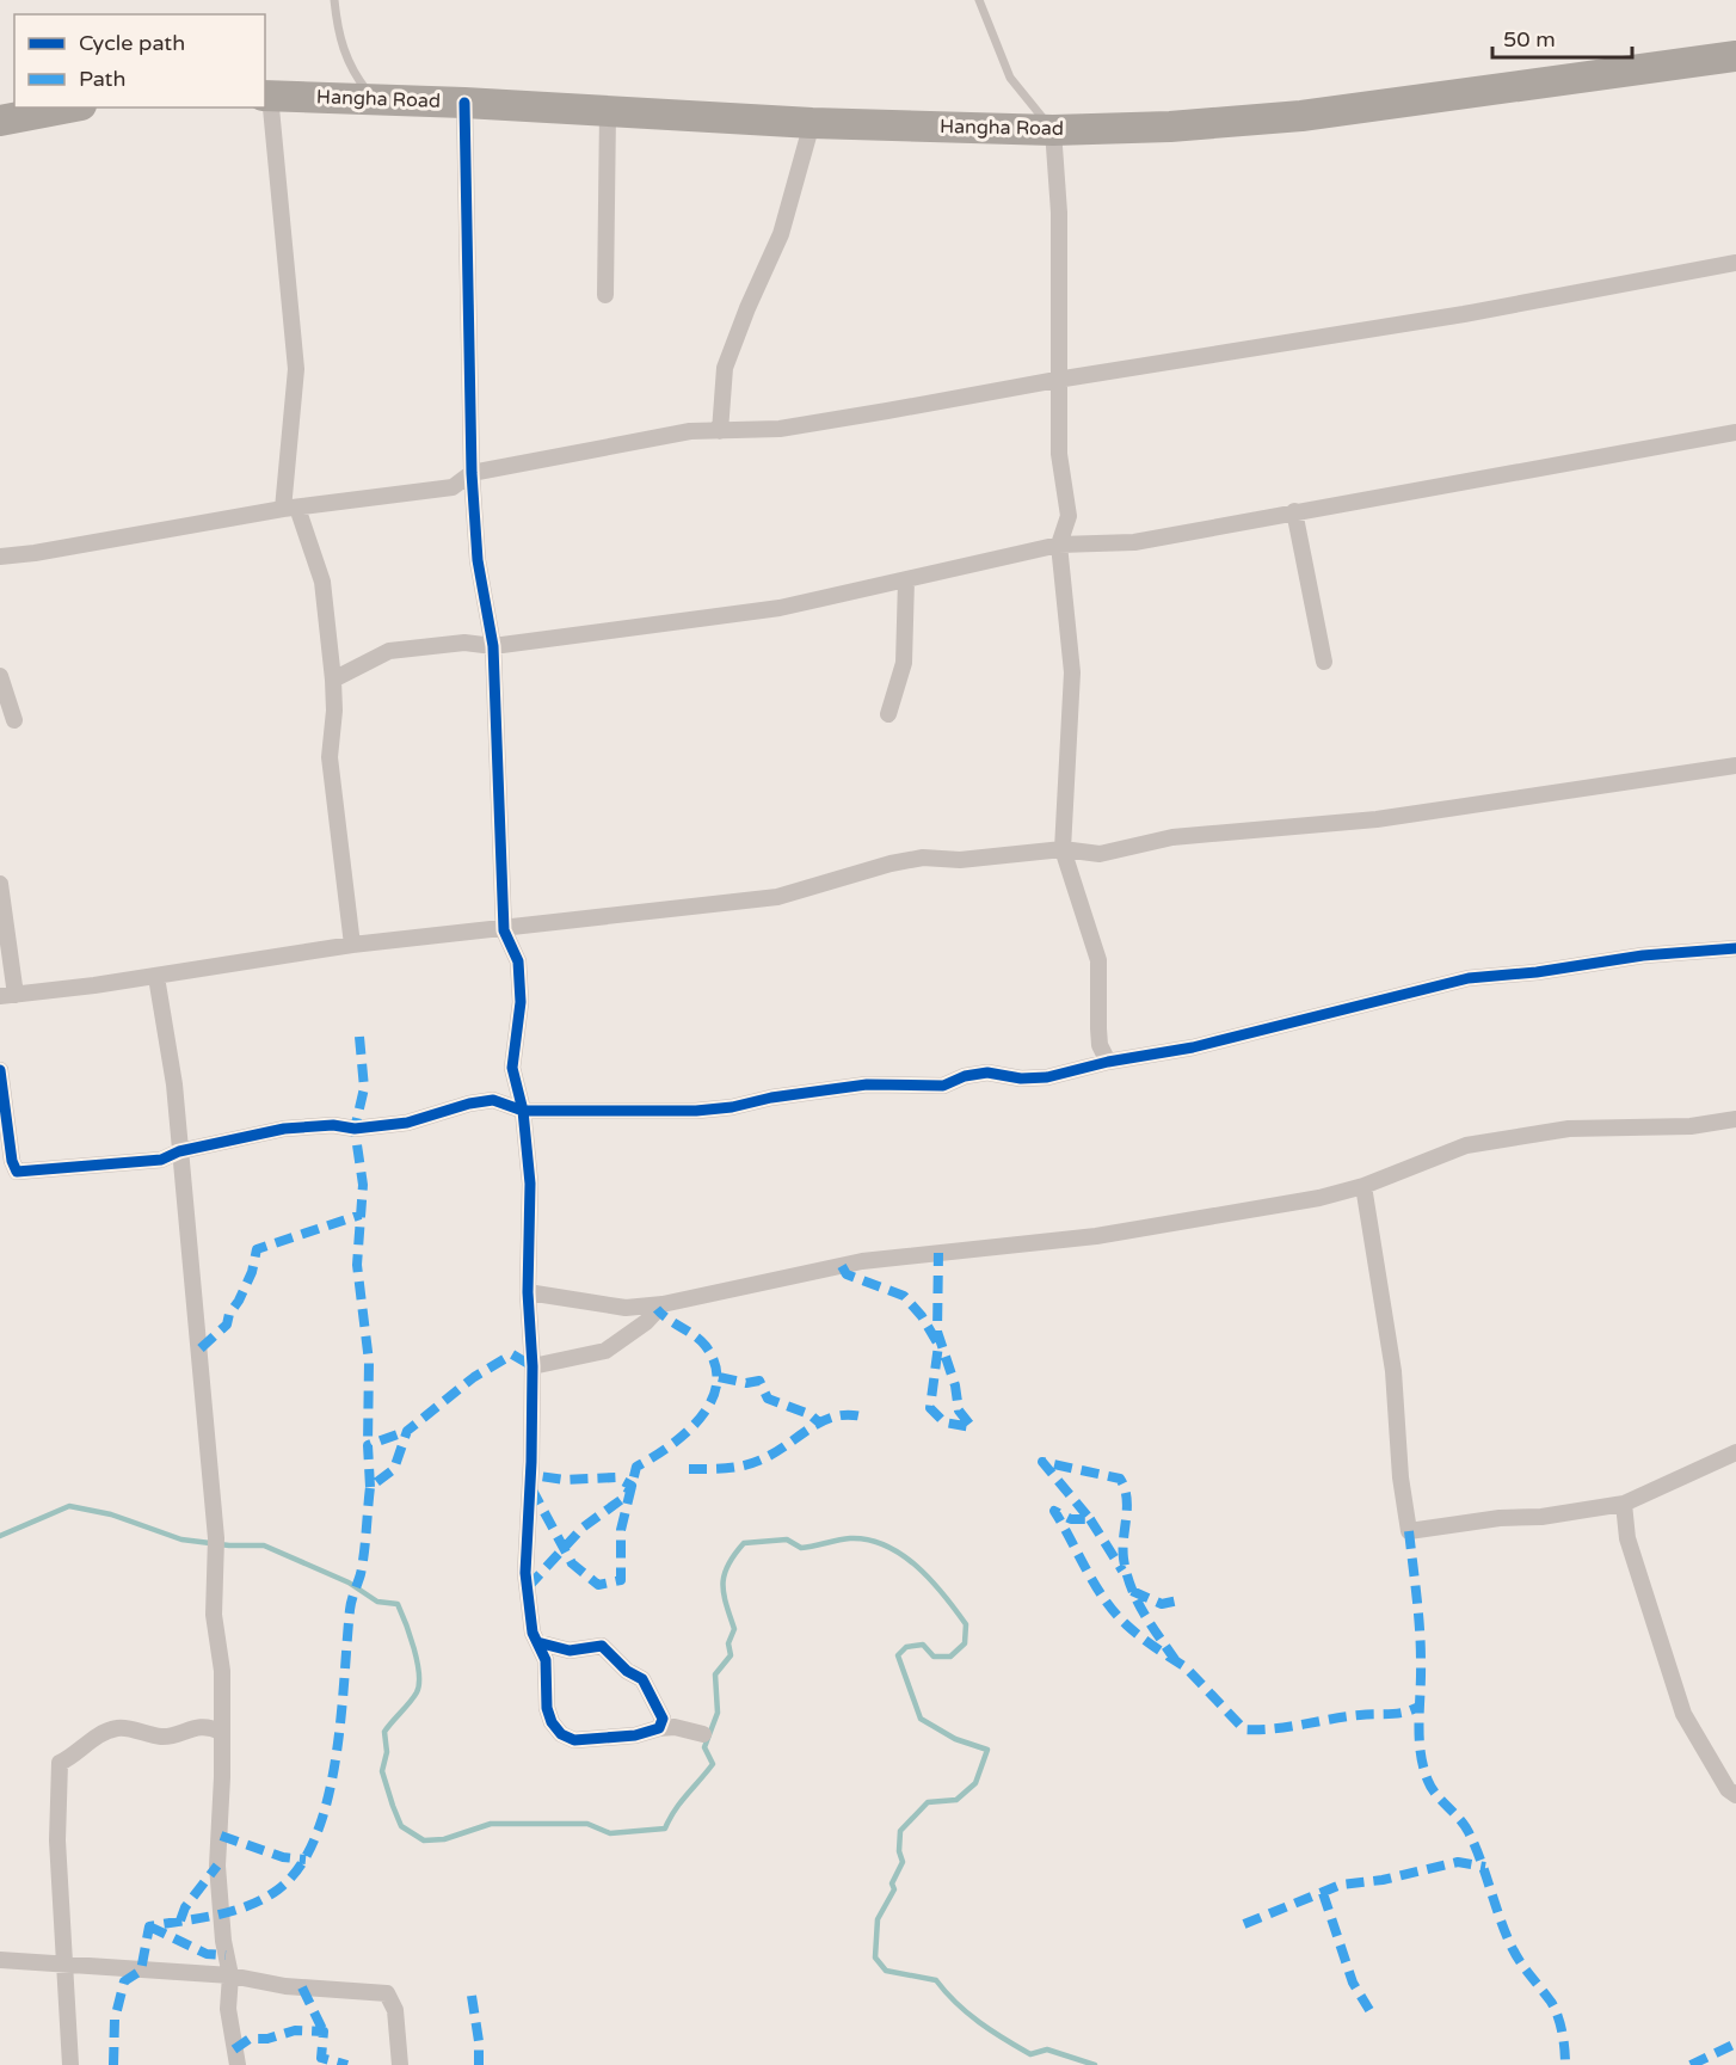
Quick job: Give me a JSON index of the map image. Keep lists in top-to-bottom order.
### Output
{
  "streets": {
    "highway": ["Hangha Road"]
  },
  "legend": ["Cycle path", "Path"],
  "scale_bar": "50 m"
}
